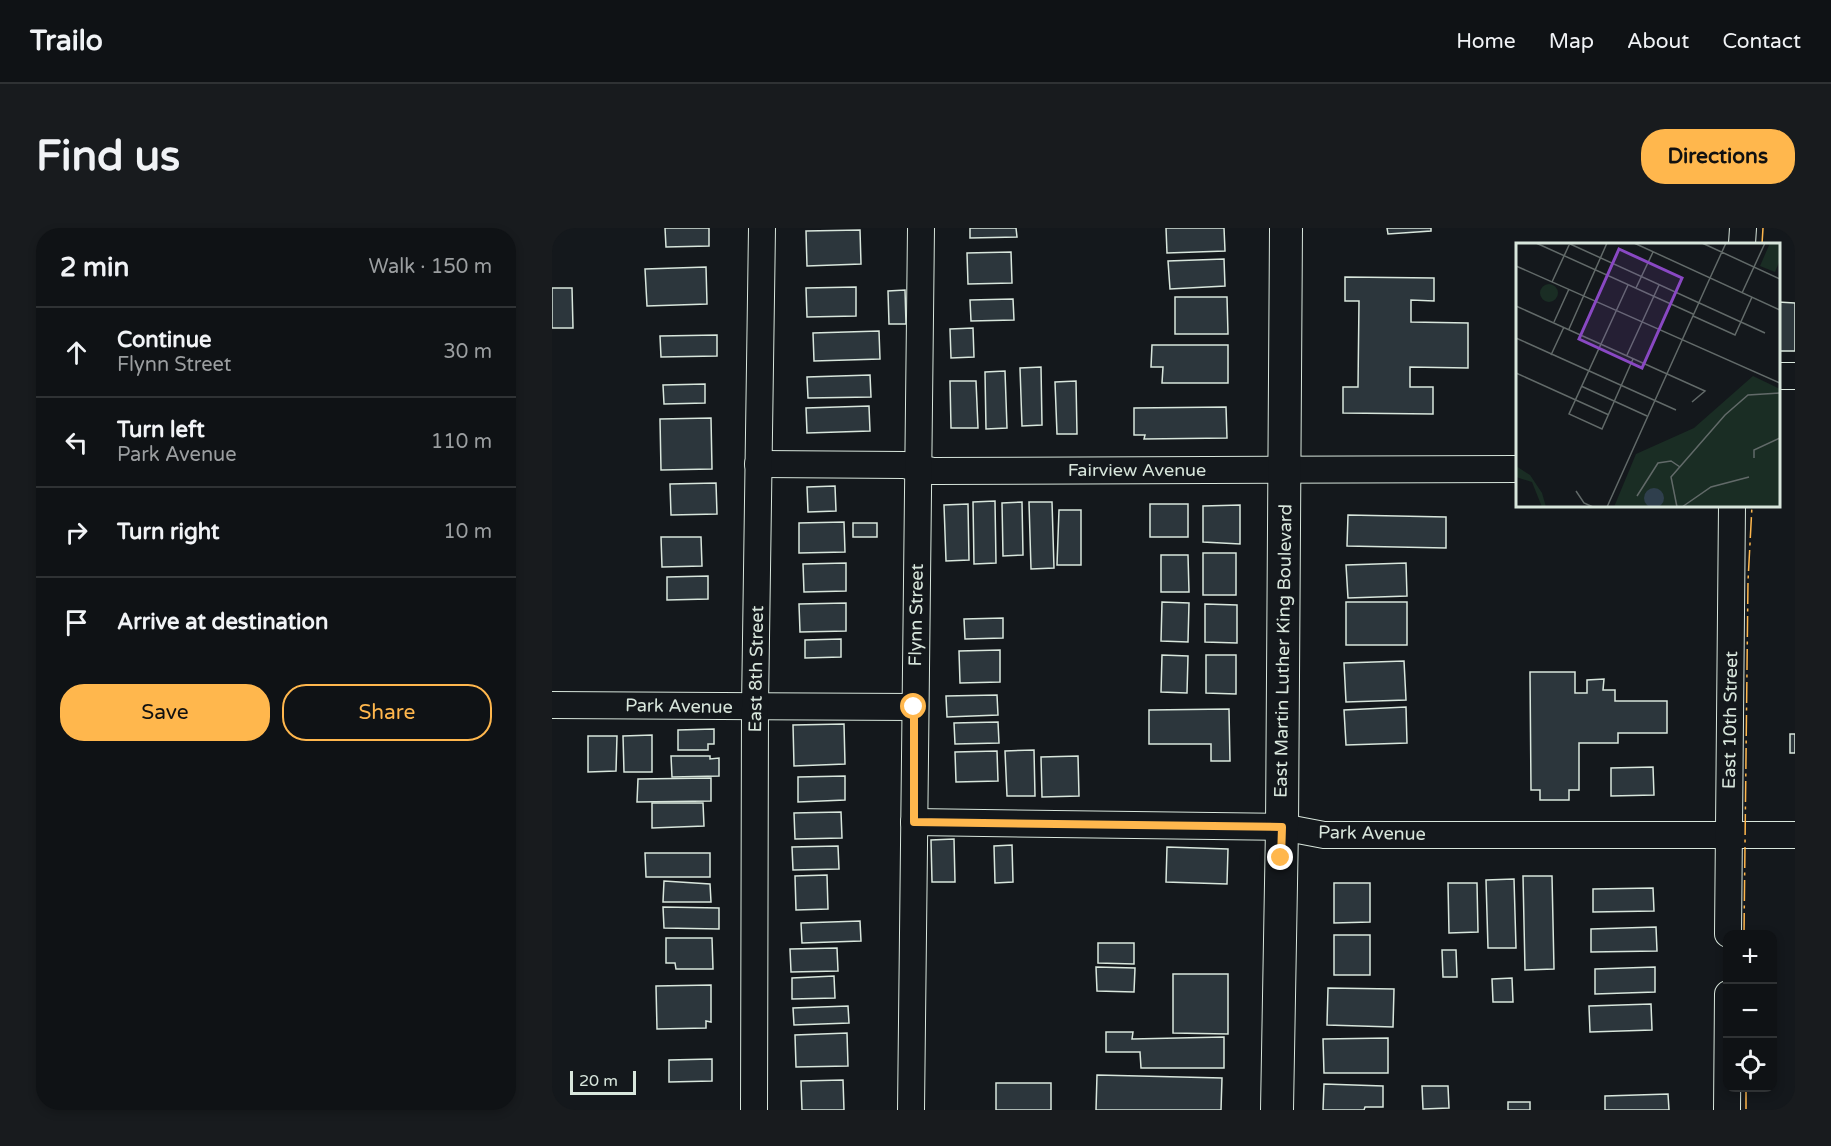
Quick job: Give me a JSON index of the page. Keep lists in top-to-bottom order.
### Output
{
  "streets": {
    "main road": ["East Martin Luther King Boulevard"],
    "street": [
      "Fairview Avenue",
      "Flynn Street",
      "East 8th Street",
      "Park Avenue",
      "East 10th Street"
    ]
  },
  "crossings": [
    ["Fairview Avenue", "Flynn Street"],
    ["Fairview Avenue", "East Martin Luther King Boulevard"],
    ["Fairview Avenue", "East 8th Street"],
    ["Flynn Street", "Park Avenue"],
    ["East Martin Luther King Boulevard", "Park Avenue"],
    ["East 8th Street", "Park Avenue"],
    ["Park Avenue", "East 10th Street"]
  ],
  "scale_bar": "20 m",
  "page": {
    "header": "Trailo",
    "nav": [
      "Home",
      "Map",
      "About",
      "Contact"
    ],
    "buttons": [
      "Directions",
      ["Save", "Share"]
    ],
    "title": "Find us",
    "heading": ["2 min", "Walk · 150 m"],
    "list": [
      ["Continue", "Flynn Street", "30 m"],
      ["Turn left", "Park Avenue", "110 m"],
      ["Turn right", "10 m"],
      "Arrive at destination"
    ],
    "map_buttons": ["+", "−"],
    "scale": "20 m"
  }
}
